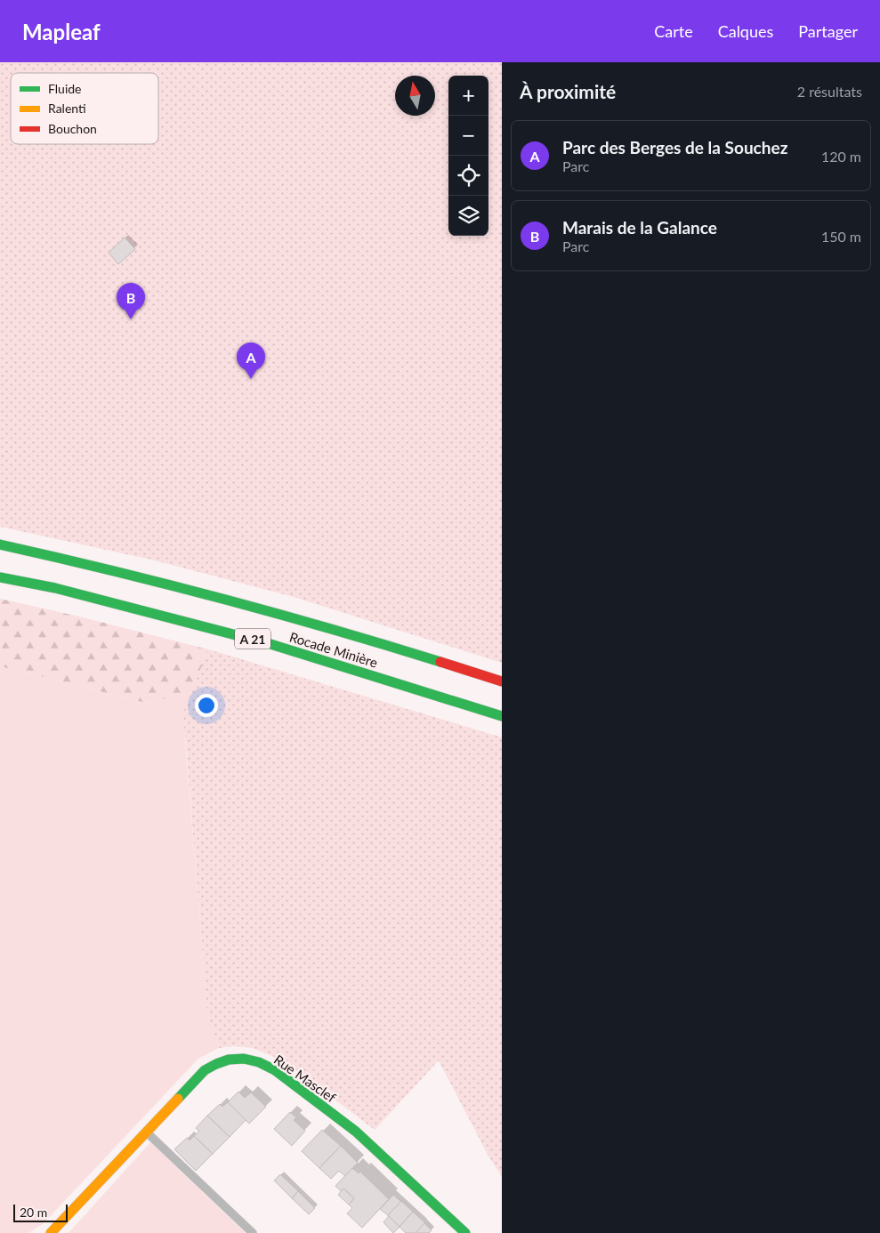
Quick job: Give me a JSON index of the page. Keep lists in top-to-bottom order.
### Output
{
  "streets": {
    "main road": ["A 21", "Rocade Minière", "Rue Masclef"]
  },
  "legend": ["Fluide", "Ralenti", "Bouchon"],
  "scale_bar": "20 m",
  "north": "top",
  "page": {
    "header": "Mapleaf",
    "nav": ["Carte", "Calques", "Partager"],
    "heading": ["À proximité", "2 résultats"],
    "map_buttons": ["+", "−"],
    "list": [
      {
        "mark": "A",
        "name": "Parc des Berges de la Souchez",
        "note": "Parc",
        "value": "120 m"
      },
      {
        "mark": "B",
        "name": "Marais de la Galance",
        "note": "Parc",
        "value": "150 m"
      }
    ],
    "pins": ["B", "A"],
    "scale": "20 m"
  }
}
